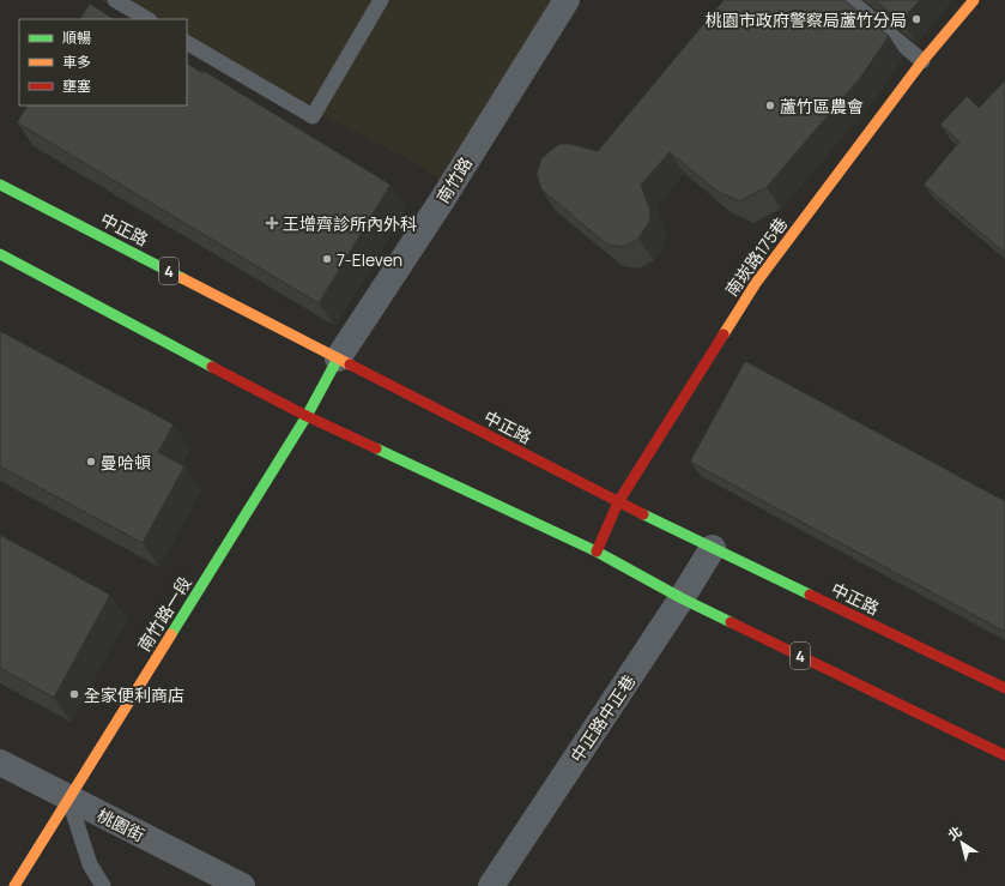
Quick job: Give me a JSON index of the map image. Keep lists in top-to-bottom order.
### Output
{
  "streets": {
    "main road": [
      "中正路",
      "南崁路175巷",
      "4",
      "南竹路一段"
    ],
    "street": ["南竹路", "中正路中正巷", "桃園街"]
  },
  "crossings": [
    ["南竹路", "中正路"],
    ["南竹路", "南竹路一段"],
    ["中正路", "南崁路175巷"],
    ["中正路", "南竹路一段"],
    ["中正路", "中正路中正巷"],
    ["南崁路175巷", "4"],
    ["4", "南竹路一段"],
    ["4", "中正路中正巷"],
    ["南竹路一段", "桃園街"]
  ],
  "places": {
    "other": [
      "桃園市政府警察局蘆竹分局",
      "蘆竹區農會",
      "7-Eleven",
      "曼哈頓",
      "全家便利商店"
    ],
    "health": ["王增齊診所內外科"]
  },
  "legend": ["順暢", "車多", "壅塞"],
  "north": "top left"
}
